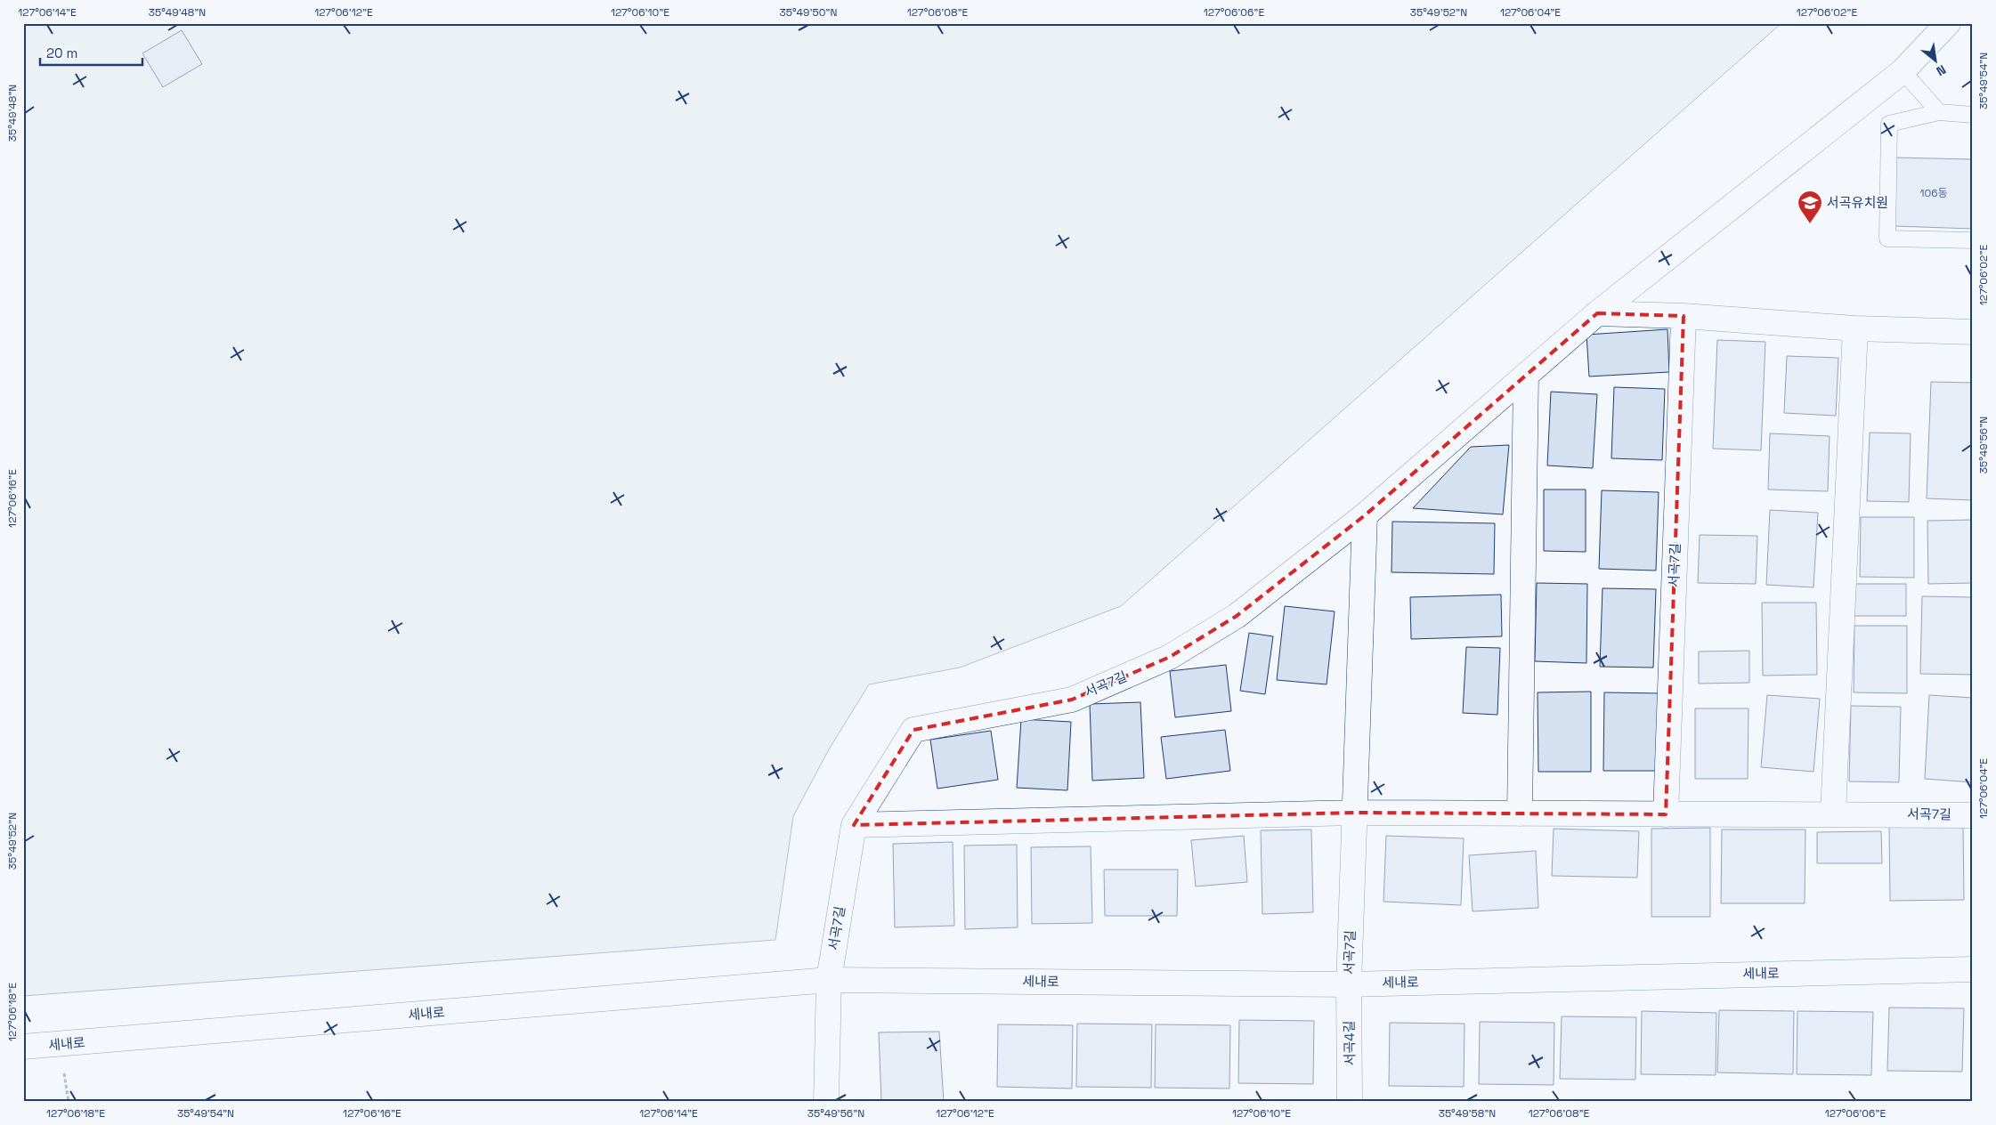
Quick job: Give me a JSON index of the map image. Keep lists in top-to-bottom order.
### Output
{
  "streets": {
    "street": ["서곡7길", "세내로", "서곡4길"]
  },
  "crossings": [
    ["서곡7길", "세내로"],
    ["서곡7길", "서곡4길"],
    ["세내로", "서곡4길"]
  ],
  "places": {
    "school or university": ["서곡유치원"]
  },
  "house_numbers": ["106동"],
  "scale_bar": "20 m",
  "north": "bottom right",
  "coordinates": [
    "127°06'14\"E",
    "35°49'48\"N",
    "127°06'12\"E",
    "127°06'10\"E",
    "35°49'50\"N",
    "127°06'08\"E",
    "127°06'06\"E",
    "35°49'52\"N",
    "127°06'04\"E",
    "127°06'02\"E",
    "35°49'54\"N",
    "35°49'56\"N",
    "127°06'16\"E",
    "127°06'18\"E",
    "35°49'58\"N"
  ]
}
